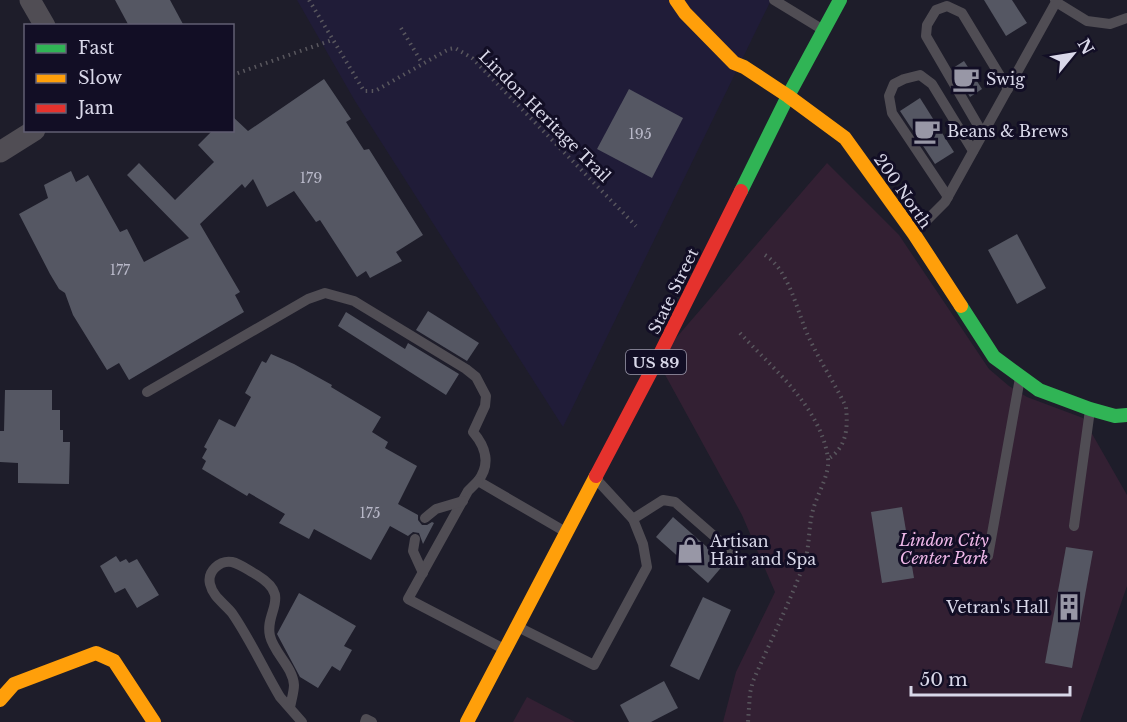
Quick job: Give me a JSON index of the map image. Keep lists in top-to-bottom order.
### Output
{
  "streets": {
    "street": ["200 North", "State Street", "US 89"],
    "path": ["Lindon Heritage Trail"]
  },
  "crossings": [
    ["200 North", "State Street"]
  ],
  "parks": ["Lindon City Center Park"],
  "places": {
    "cafe": ["Swig", "Beans & Brews"],
    "shop": ["Artisan Hair and Spa"],
    "building": ["Vetran's Hall"]
  },
  "house_numbers": [
    "195",
    "179",
    "177",
    "175"
  ],
  "legend": ["Fast", "Slow", "Jam"],
  "scale_bar": "50 m",
  "north": "top right"
}
